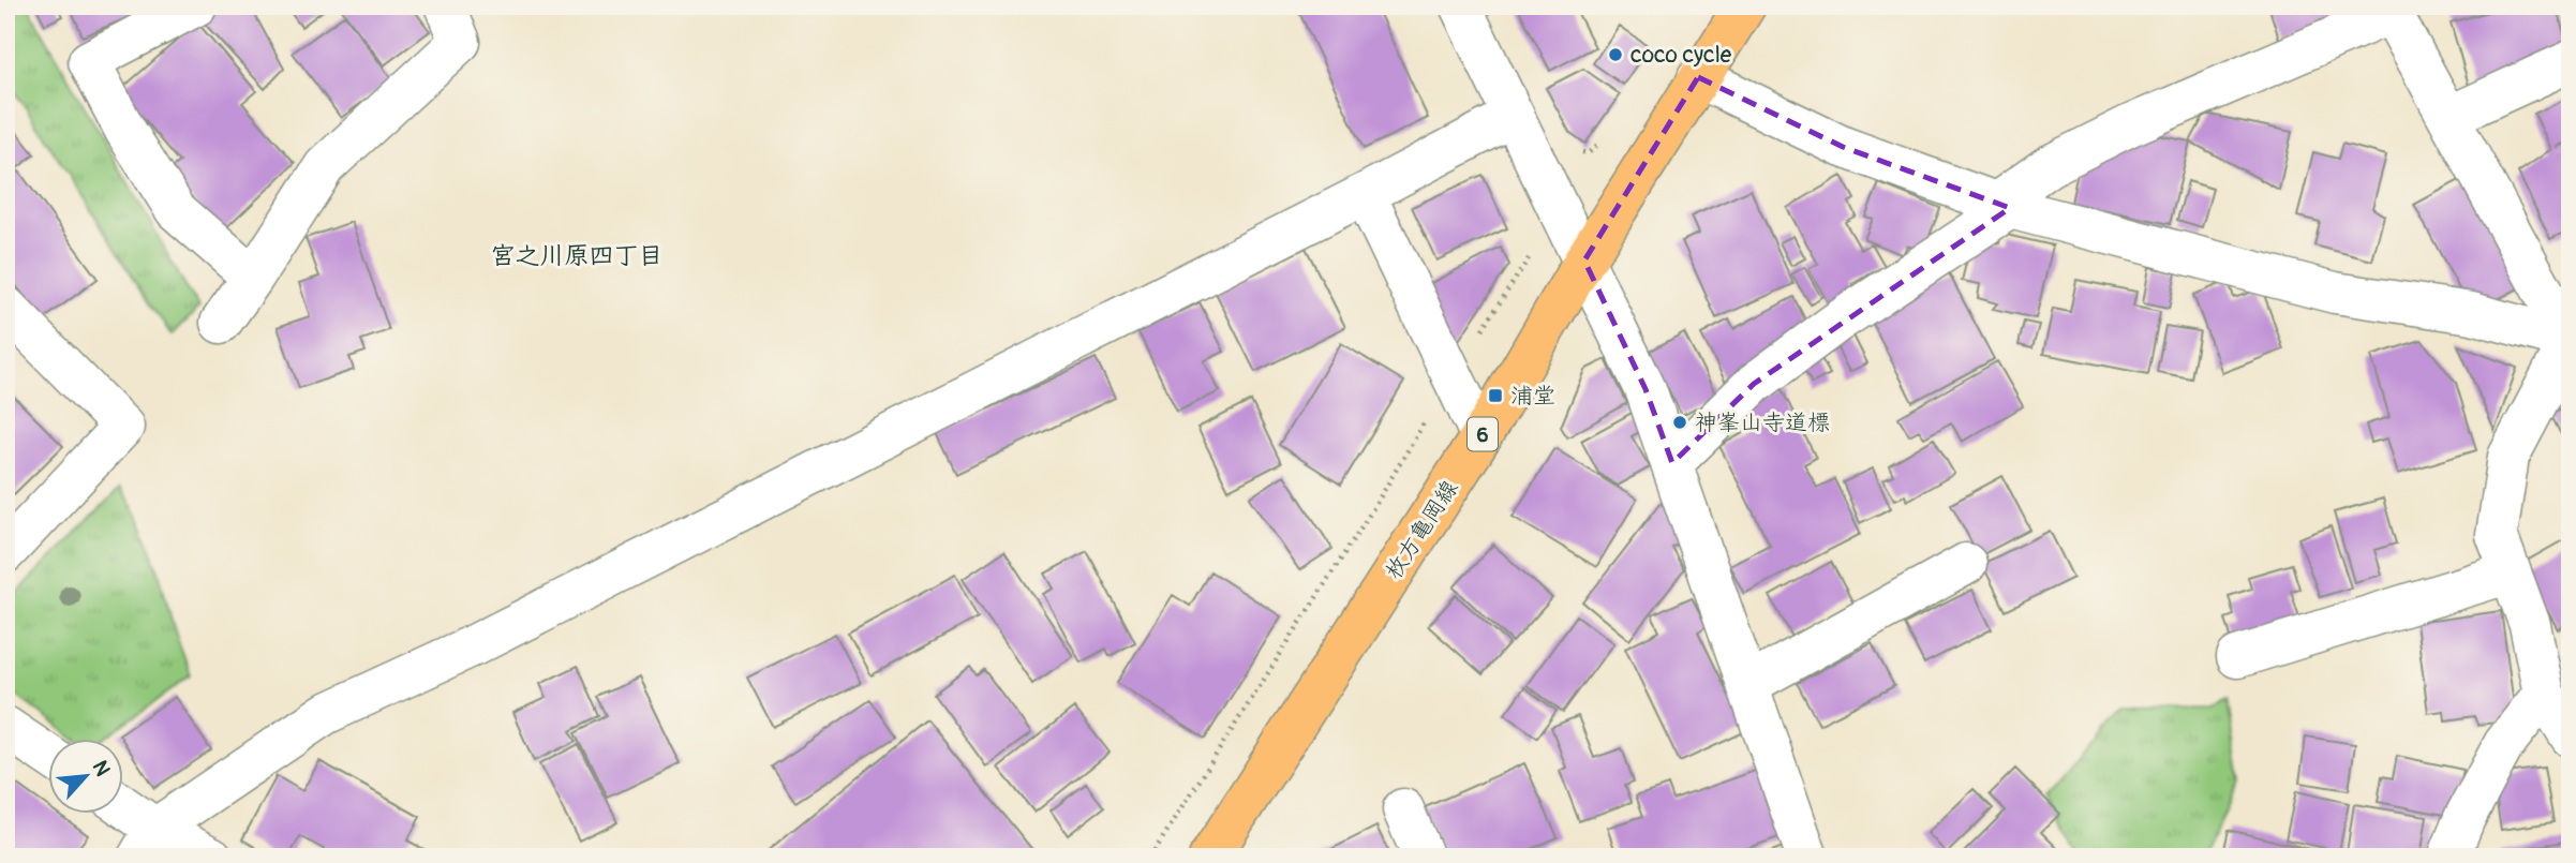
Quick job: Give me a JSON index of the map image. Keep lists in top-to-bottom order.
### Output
{
  "streets": {
    "main road": ["6", "枚方亀岡線"]
  },
  "districts": ["宮之川原四丁目"],
  "places": {
    "other": ["coco cycle", "神峯山寺道標"],
    "transit": ["浦堂"]
  },
  "north": "top right"
}
